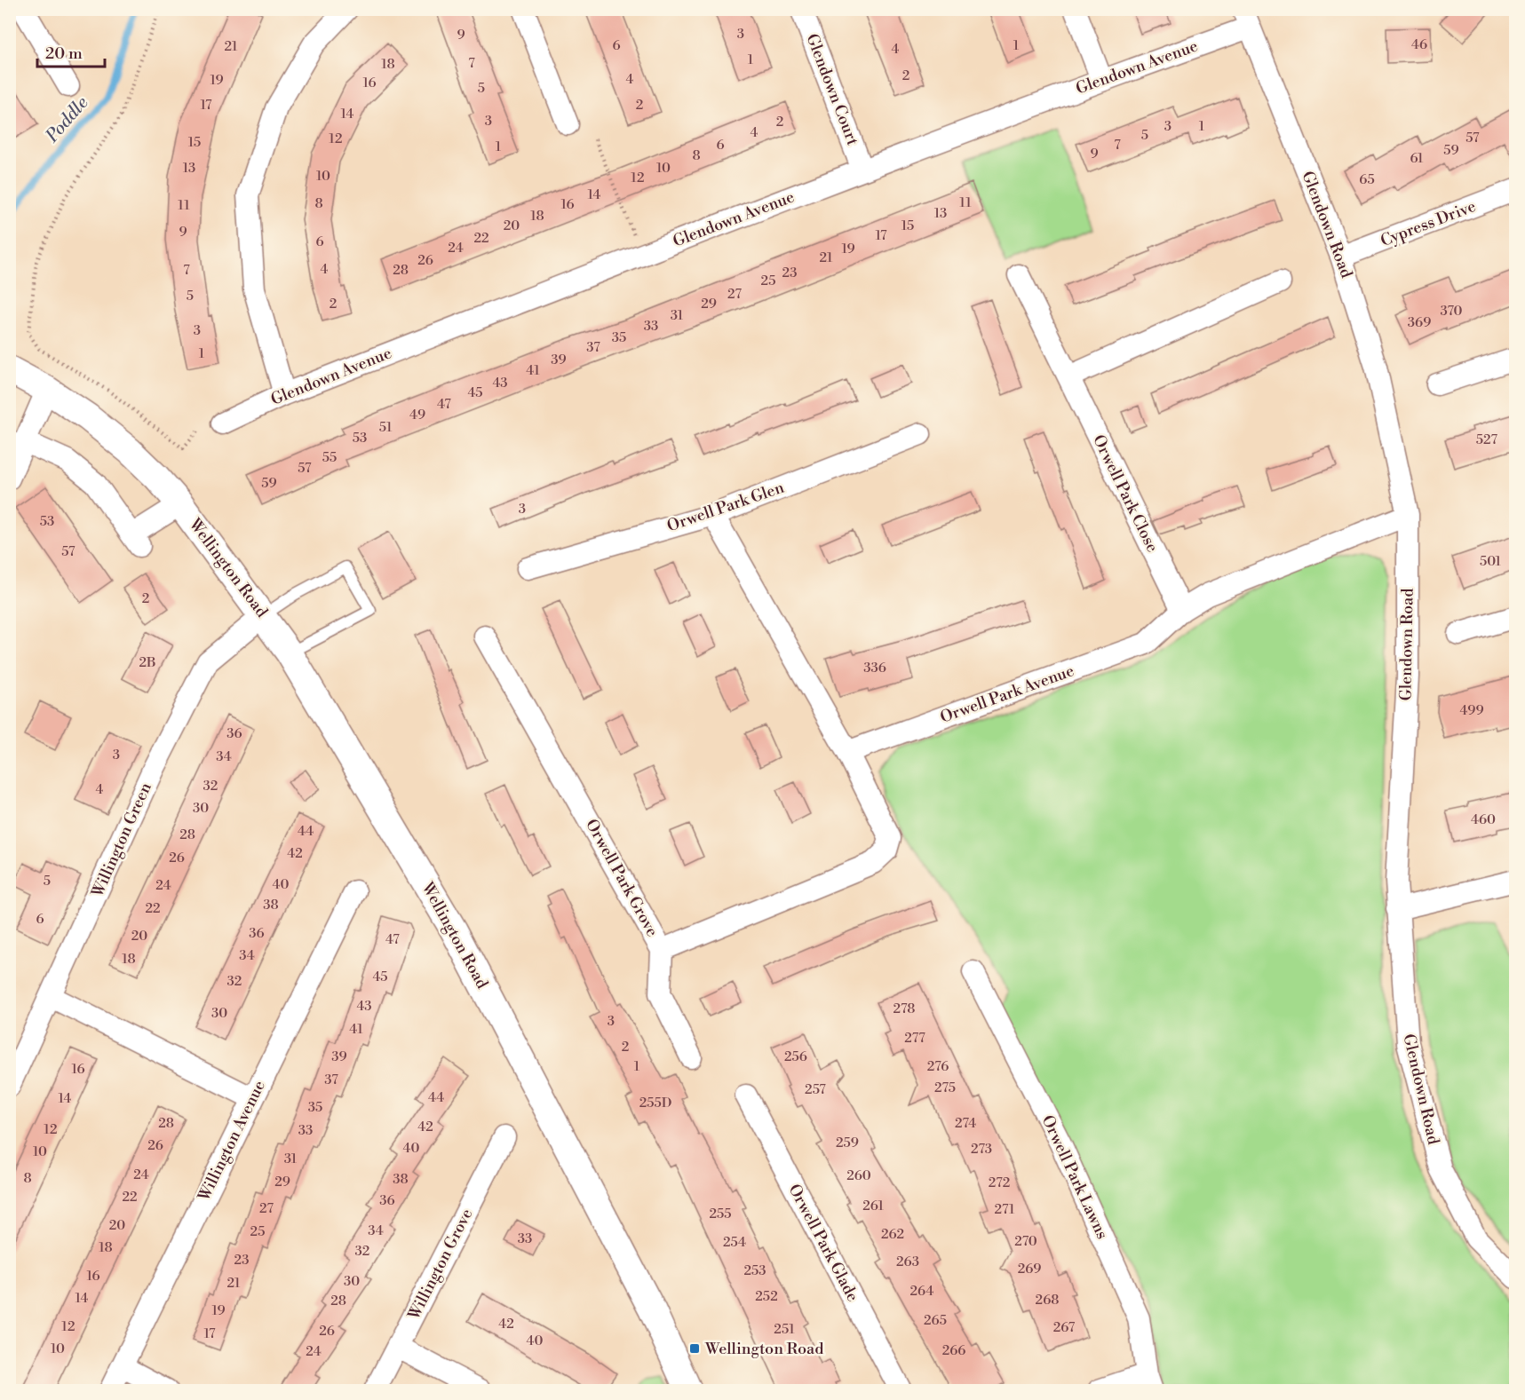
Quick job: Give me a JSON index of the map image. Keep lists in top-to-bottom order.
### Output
{
  "streets": {
    "street": [
      "Glendown Avenue",
      "Glendown Court",
      "Cypress Drive",
      "Glendown Road",
      "Orwell Park Close",
      "Orwell Park Glen",
      "Wellington Road",
      "Orwell Park Avenue",
      "Willington Green",
      "Orwell Park Grove",
      "Willington Avenue",
      "Orwell Park Lawns",
      "Orwell Park Glade",
      "Willington Grove"
    ]
  },
  "crossings": [
    ["Glendown Avenue", "Glendown Court"],
    ["Glendown Avenue", "Glendown Road"],
    ["Cypress Drive", "Glendown Road"],
    ["Glendown Road", "Orwell Park Avenue"],
    ["Orwell Park Close", "Orwell Park Avenue"],
    ["Wellington Road", "Willington Green"],
    ["Orwell Park Avenue", "Orwell Park Grove"]
  ],
  "water": ["Poddle"],
  "places": {
    "transit": ["Wellington Road"]
  },
  "house_numbers": [
    "3",
    "9",
    "46",
    "6",
    "1",
    "21",
    "4",
    "1",
    "7",
    "18",
    "2",
    "4",
    "19",
    "16",
    "5",
    "17",
    "2",
    "14",
    "3",
    "2",
    "3",
    "1",
    "4",
    "5",
    "57",
    "12",
    "15",
    "6",
    "7",
    "1",
    "59",
    "9",
    "8",
    "61",
    "13",
    "10",
    "10",
    "12",
    "65",
    "14",
    "11",
    "8",
    "16",
    "11",
    "13",
    "18",
    "20",
    "15",
    "9",
    "17",
    "22",
    "6",
    "24",
    "19",
    "21",
    "26",
    "4",
    "7",
    "28",
    "23",
    "25",
    "27",
    "5",
    "2",
    "29",
    "370",
    "31",
    "369",
    "33",
    "3",
    "35",
    "37",
    "1",
    "39",
    "41",
    "43",
    "45",
    "47",
    "49",
    "51",
    "53",
    "527",
    "55",
    "57",
    "59",
    "3",
    "53",
    "57",
    "501",
    "2",
    "2B",
    "336",
    "499",
    "36",
    "3",
    "34",
    "32",
    "4",
    "30",
    "460",
    "44",
    "28",
    "42",
    "26",
    "5",
    "40",
    "24",
    "38",
    "22",
    "6",
    "36",
    "20",
    "47",
    "34",
    "18",
    "45",
    "32",
    "43",
    "278",
    "30",
    "3",
    "41",
    "277",
    "2",
    "39",
    "256",
    "1",
    "276",
    "16",
    "37",
    "275",
    "257",
    "44",
    "14",
    "255D",
    "35",
    "28",
    "274",
    "42",
    "12",
    "33",
    "259",
    "26",
    "40",
    "273",
    "10",
    "31",
    "24",
    "260",
    "8",
    "38",
    "29",
    "272",
    "22",
    "36",
    "261",
    "27",
    "271",
    "255",
    "20",
    "34",
    "25",
    "262",
    "33",
    "270",
    "254",
    "18",
    "32",
    "23",
    "263",
    "269",
    "253",
    "16",
    "30",
    "21",
    "264",
    "252",
    "14",
    "268",
    "28",
    "19",
    "265",
    "42",
    "12",
    "267",
    "251",
    "26",
    "17",
    "40",
    "10",
    "266",
    "24"
  ],
  "scale_bar": "20 m"
}
